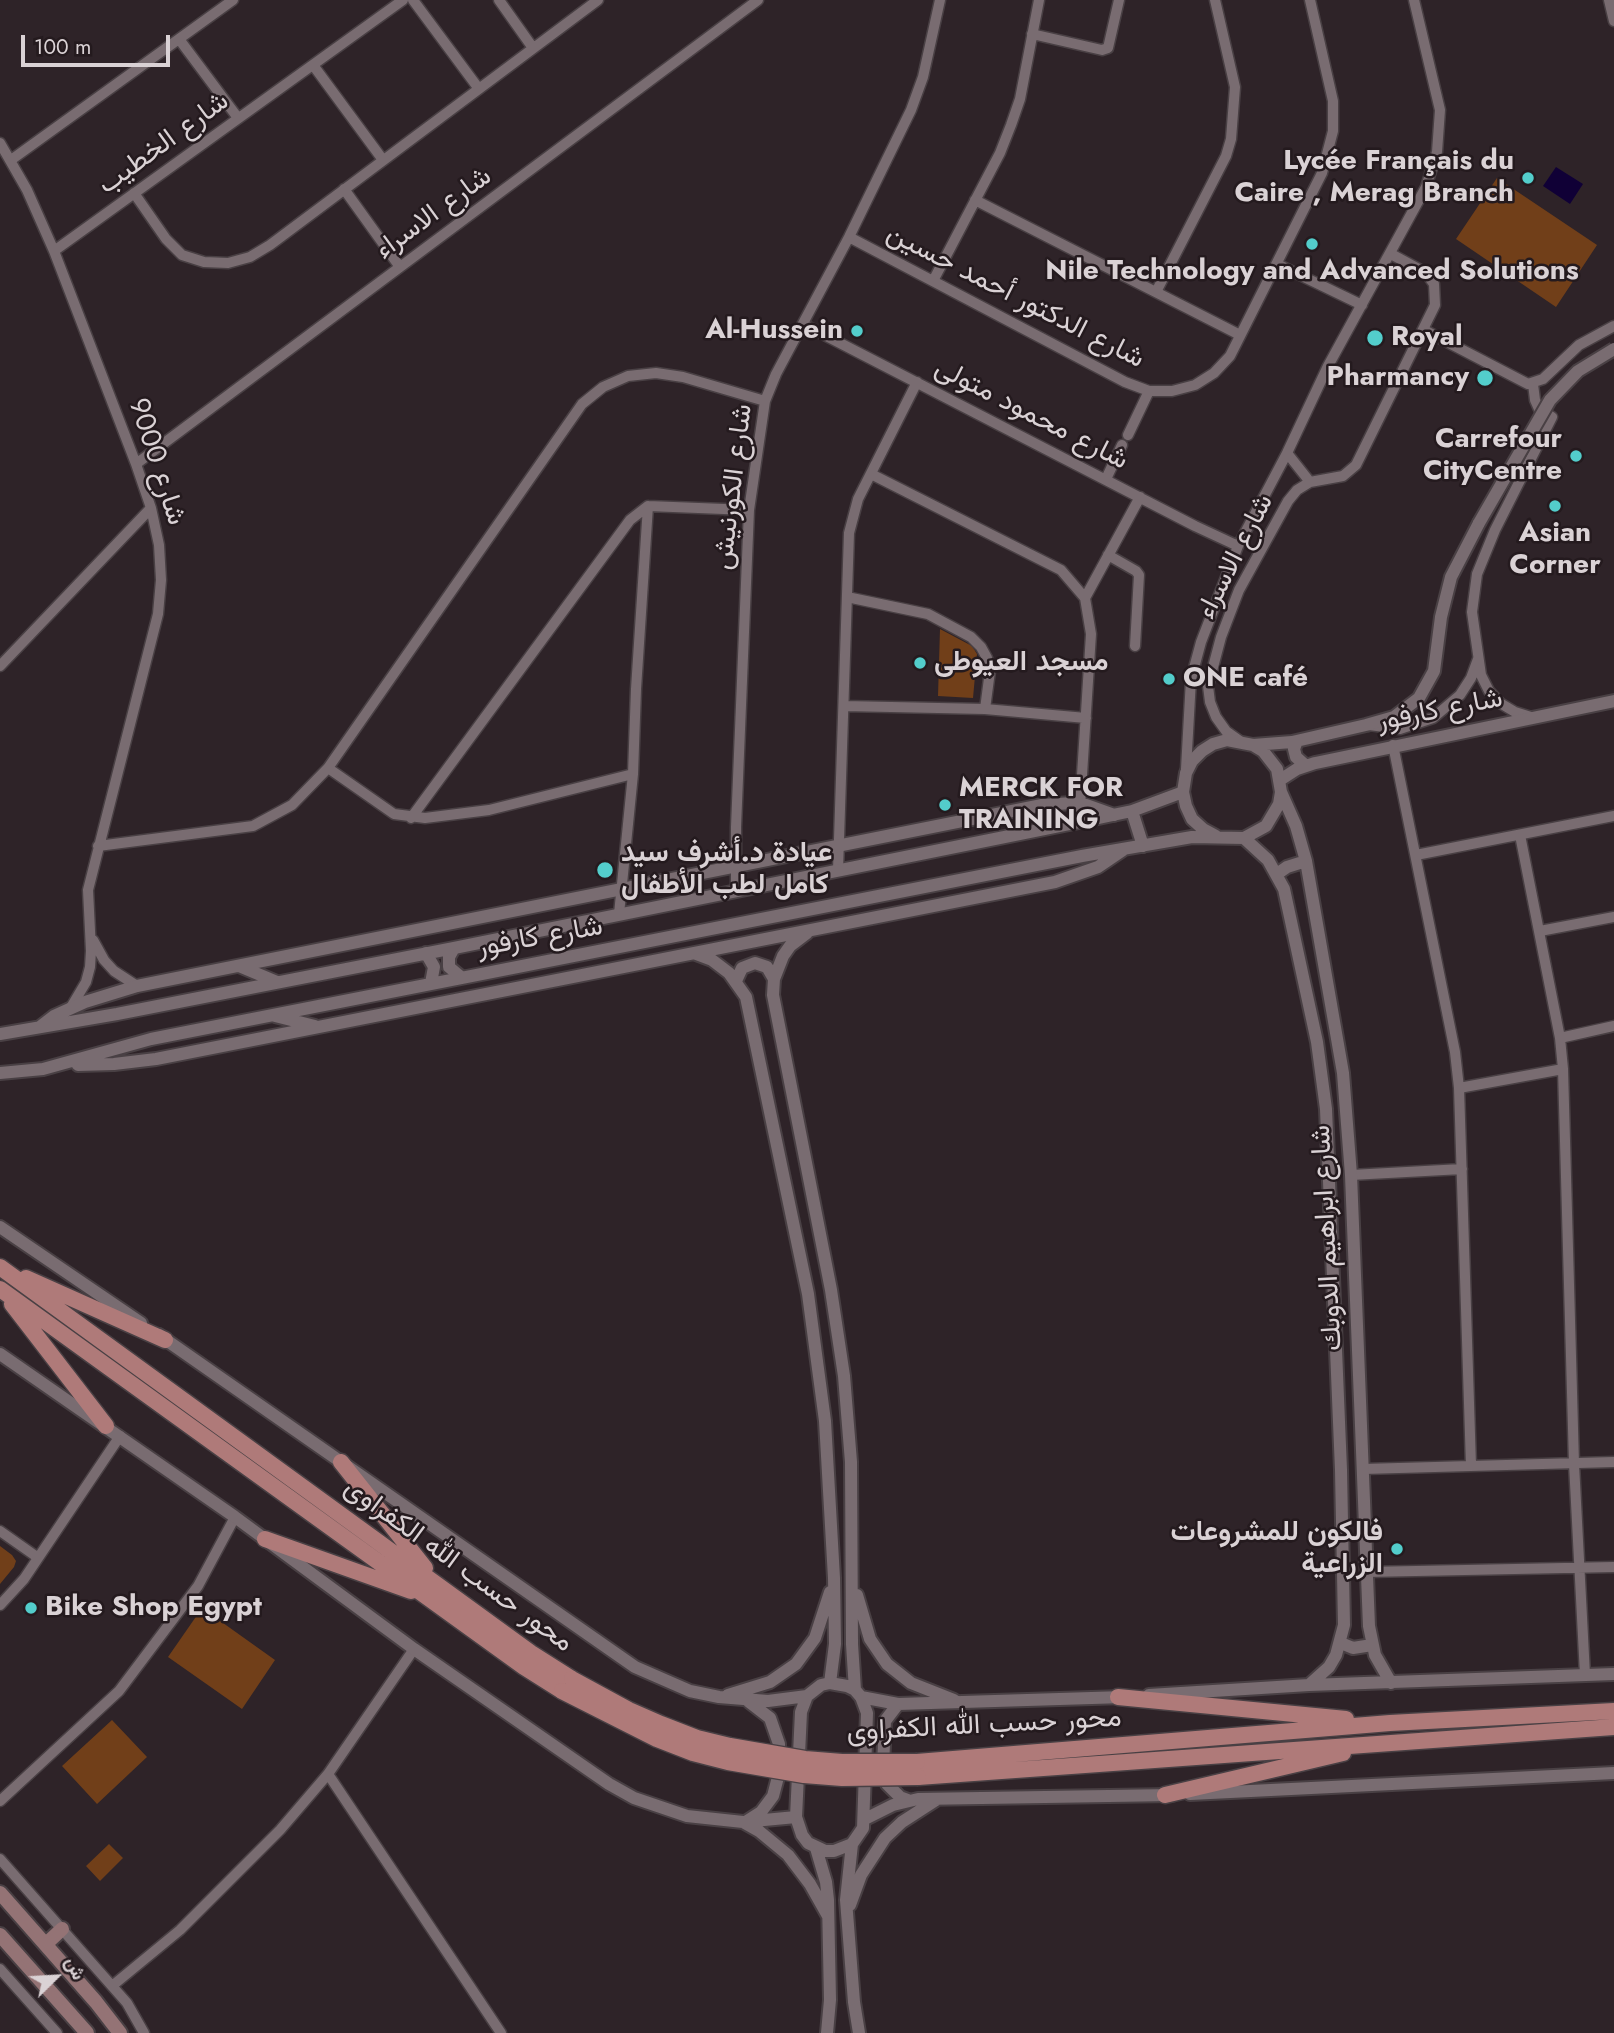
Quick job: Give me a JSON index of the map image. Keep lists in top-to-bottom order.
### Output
{
  "streets": {
    "main road": ["محور حسب الله الكفراوى"],
    "street": [
      "شارع الخطيب",
      "شارع الاسراء",
      "شارع الدكتور أحمد حسين",
      "شارع محمود متولى",
      "شارع 9000",
      "شارع الكورنيش",
      "شارع كارفور",
      "شارع ابراهيم الدوبك"
    ]
  },
  "crossings": [
    ["شارع الخطيب", "شارع 9000"],
    ["شارع الاسراء", "شارع محمود متولى"],
    ["شارع الاسراء", "شارع 9000"],
    ["شارع الاسراء", "شارع كارفور"],
    ["شارع الاسراء", "شارع ابراهيم الدوبك"],
    ["شارع الدكتور أحمد حسين", "شارع الكورنيش"],
    ["شارع محمود متولى", "شارع الكورنيش"],
    ["شارع الكورنيش", "شارع كارفور"],
    ["شارع كارفور", "شارع ابراهيم الدوبك"]
  ],
  "places": [
    "Lycée Français du Caire , Merag Branch",
    "Nile Technology and Advanced Solutions",
    "Al-Hussein",
    "Royal",
    "Pharmancy",
    "Carrefour CityCentre",
    "Asian Corner",
    "مسجد العيوطى",
    "ONE café",
    "MERCK FOR TRAINING",
    "عيادة د.أشرف سيد كامل لطب الأطفال",
    "فالكون للمشروعات الزراعية",
    "Bike Shop Egypt"
  ],
  "scale_bar": "100 m",
  "north": "top right"
}
